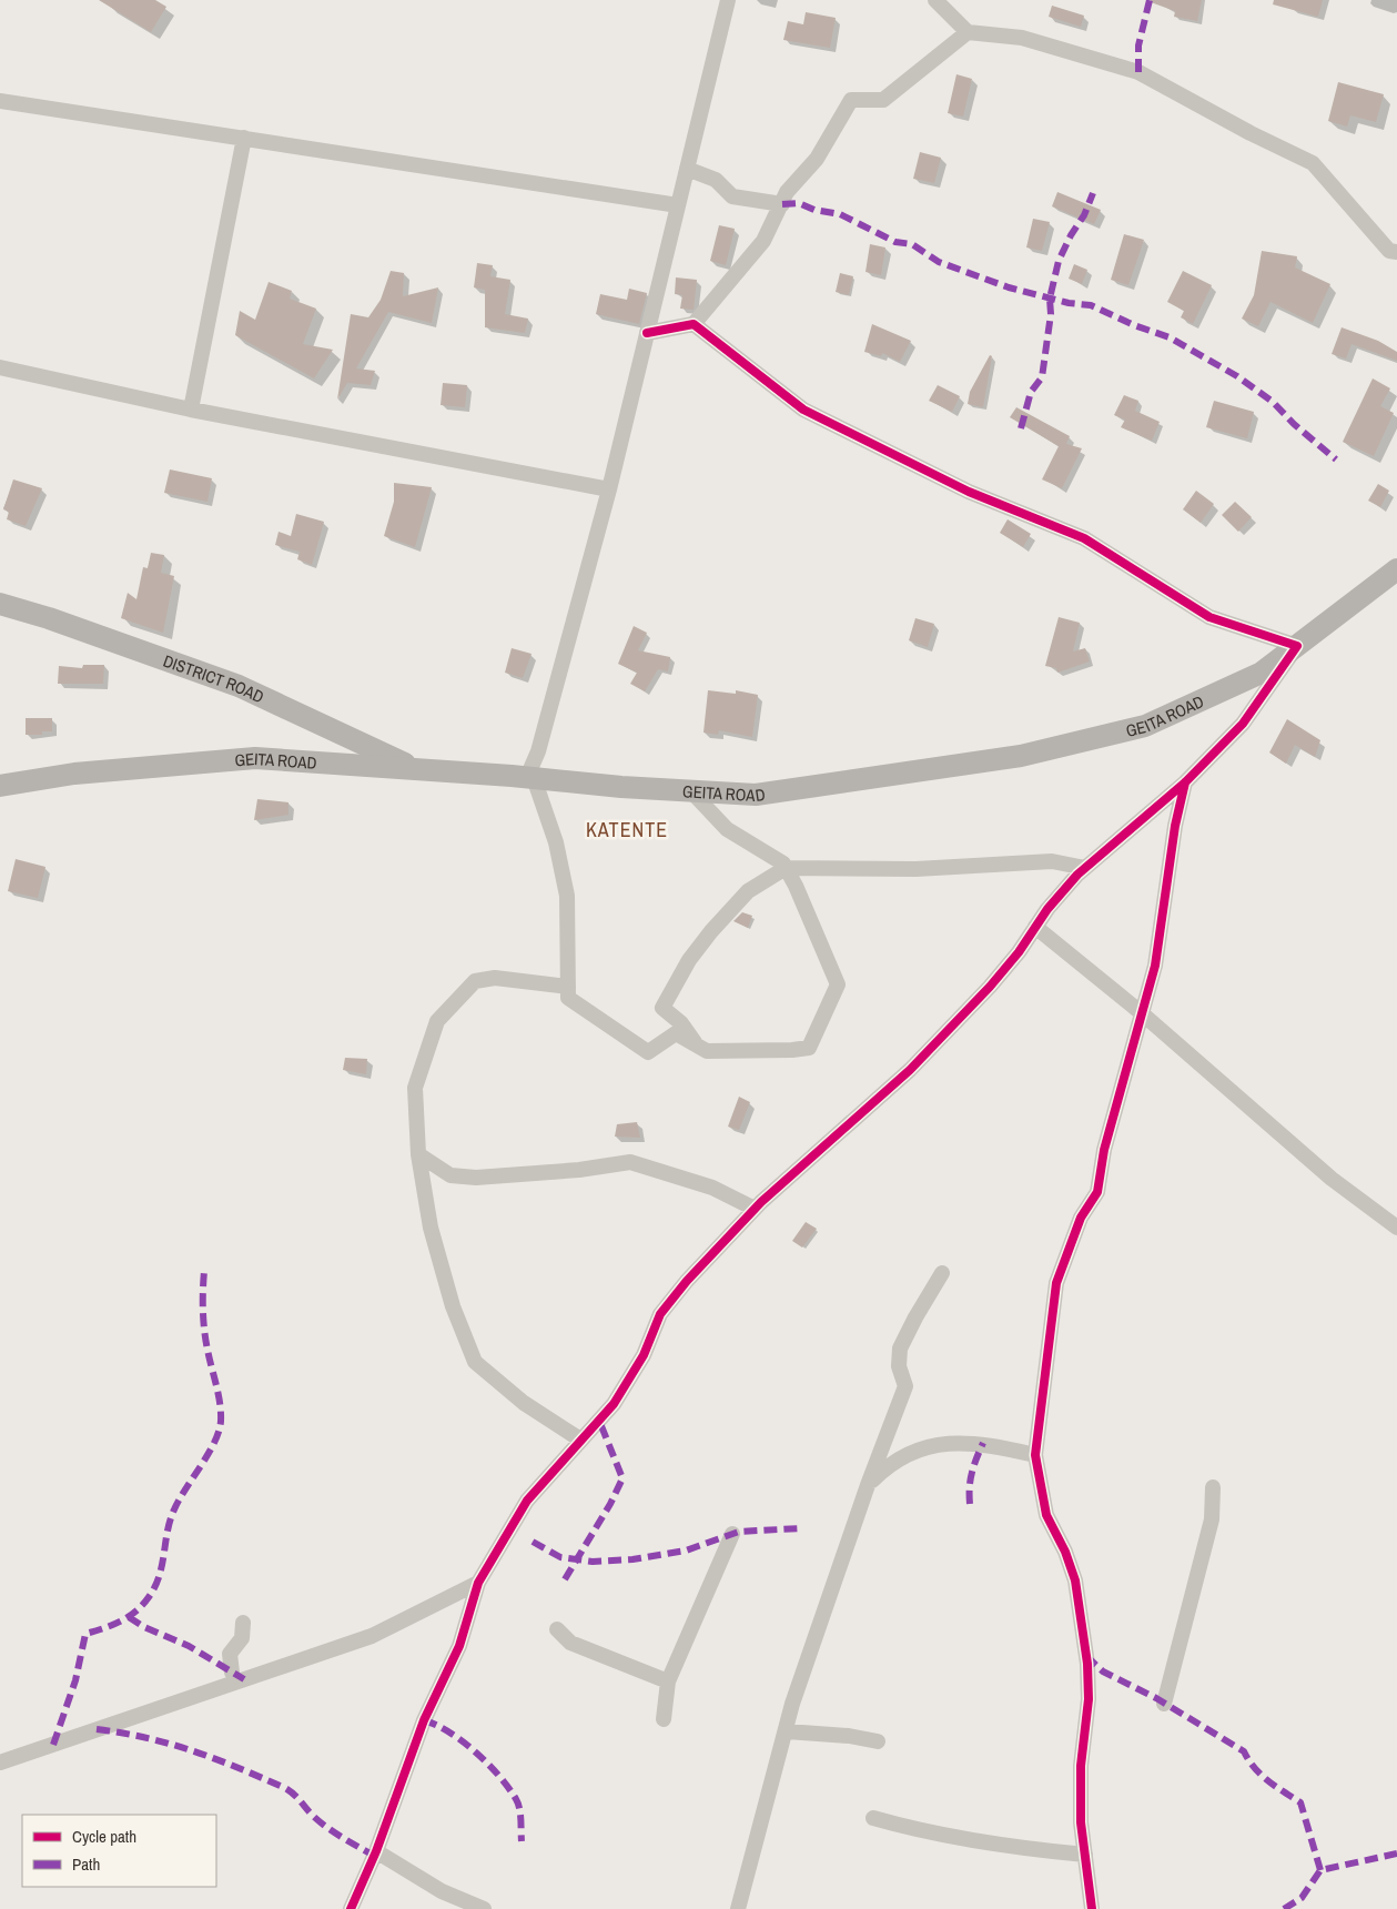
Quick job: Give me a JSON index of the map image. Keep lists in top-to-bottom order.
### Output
{
  "streets": {
    "main road": ["DISTRICT ROAD", "GEITA ROAD"]
  },
  "crossings": [
    ["DISTRICT ROAD", "GEITA ROAD"]
  ],
  "districts": ["KATENTE"],
  "legend": ["Cycle path", "Path"]
}
